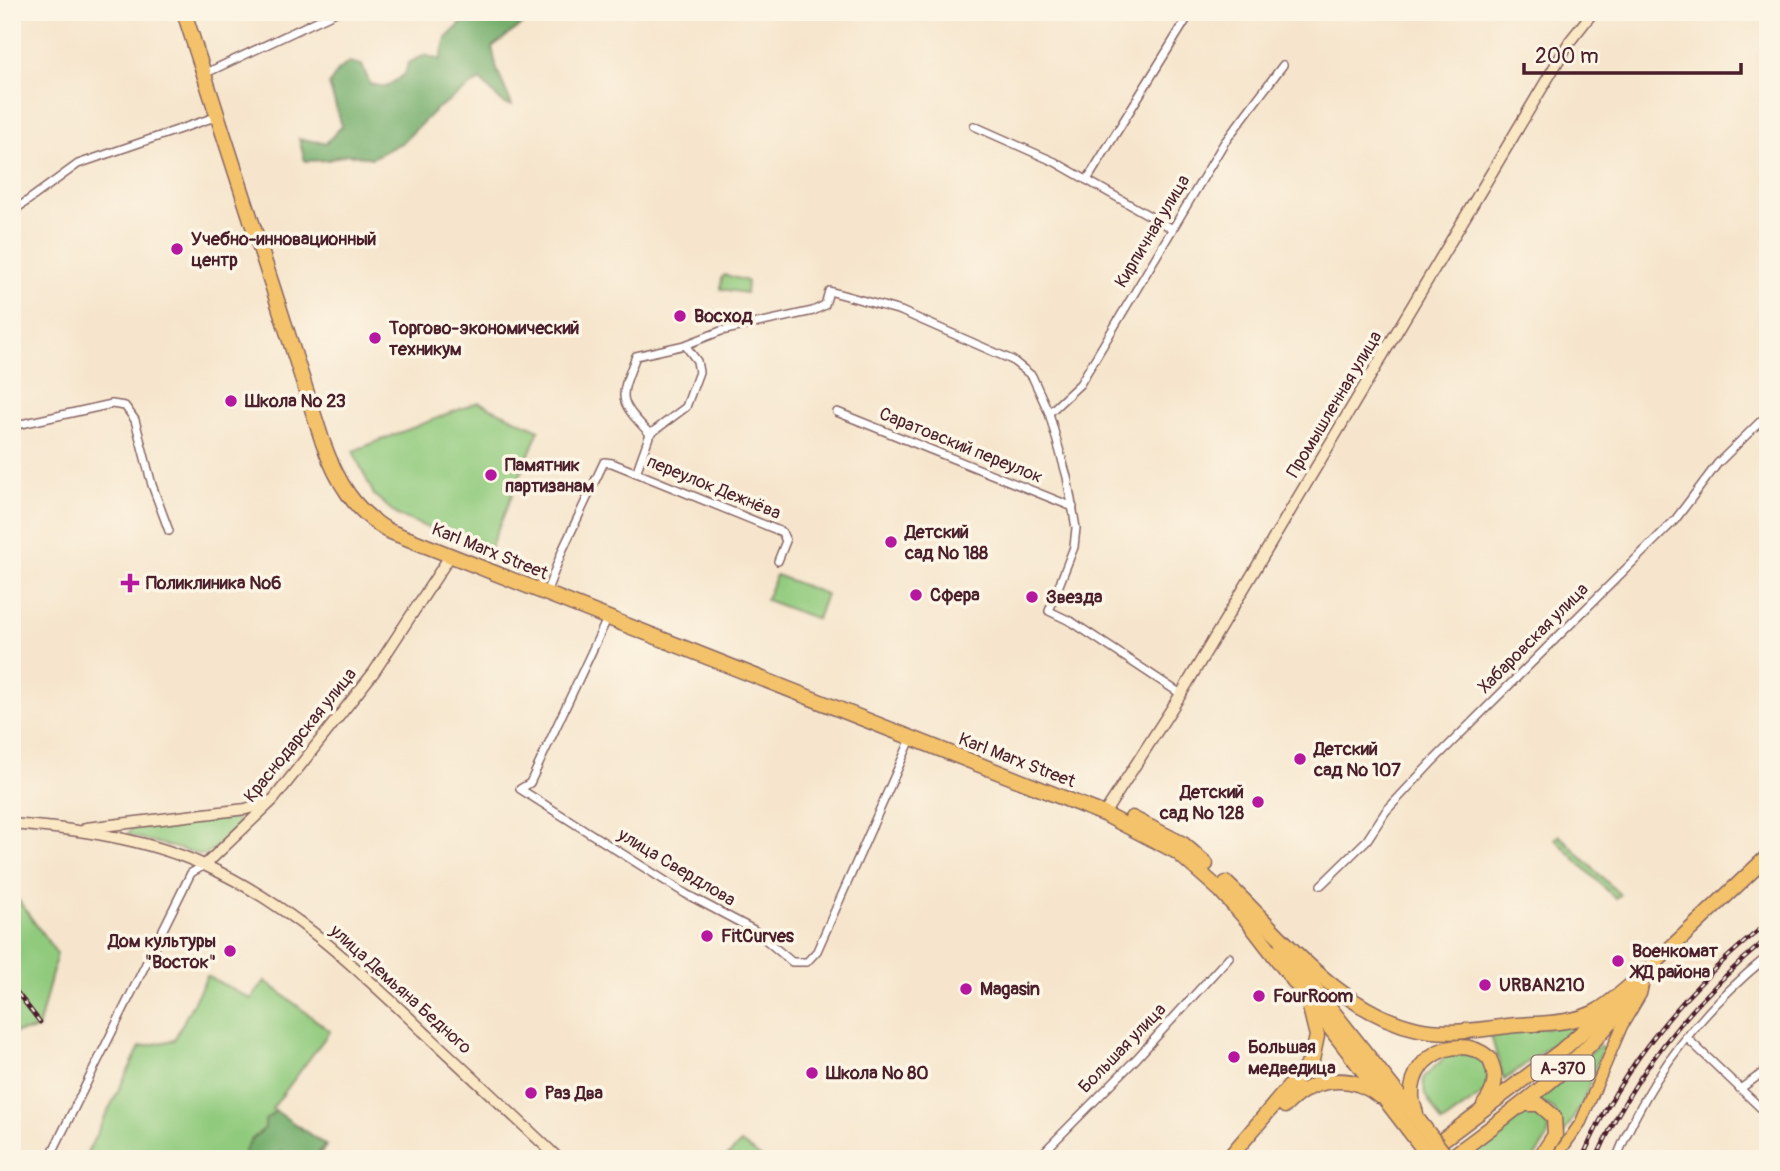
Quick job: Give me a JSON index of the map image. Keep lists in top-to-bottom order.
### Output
{
  "streets": {
    "highway": ["Karl Marx Street", "А-370"],
    "street": [
      "Кирпичная улица",
      "Промышленная улица",
      "Саратовский переулок",
      "переулок Дежнёва",
      "Хабаровская улица",
      "Краснодарская улица",
      "улица Свердлова",
      "улица Демьяна Бедного",
      "Большая улица"
    ]
  },
  "crossings": [
    ["Промышленная улица", "Karl Marx Street"],
    ["переулок Дежнёва", "Karl Marx Street"],
    ["Karl Marx Street", "Краснодарская улица"],
    ["Karl Marx Street", "улица Свердлова"],
    ["Краснодарская улица", "улица Демьяна Бедного"]
  ],
  "places": {
    "other": [
      "Учебно-инновационный центр",
      "Восход",
      "Торгово-экономический техникум",
      "Школа № 23",
      "Памятник партизанам",
      "Детский сад № 188",
      "Сфера",
      "Звезда",
      "Детский сад № 107",
      "Детский сад № 128",
      "FitCurves",
      "Дом культуры \"Восток\"",
      "Военкомат ЖД района",
      "URBAN210",
      "Magasin",
      "FourRoom",
      "Большая медведица",
      "Школа № 80",
      "Раз Два"
    ],
    "health": ["Поликлиника №6"]
  },
  "scale_bar": "200 m"
}
